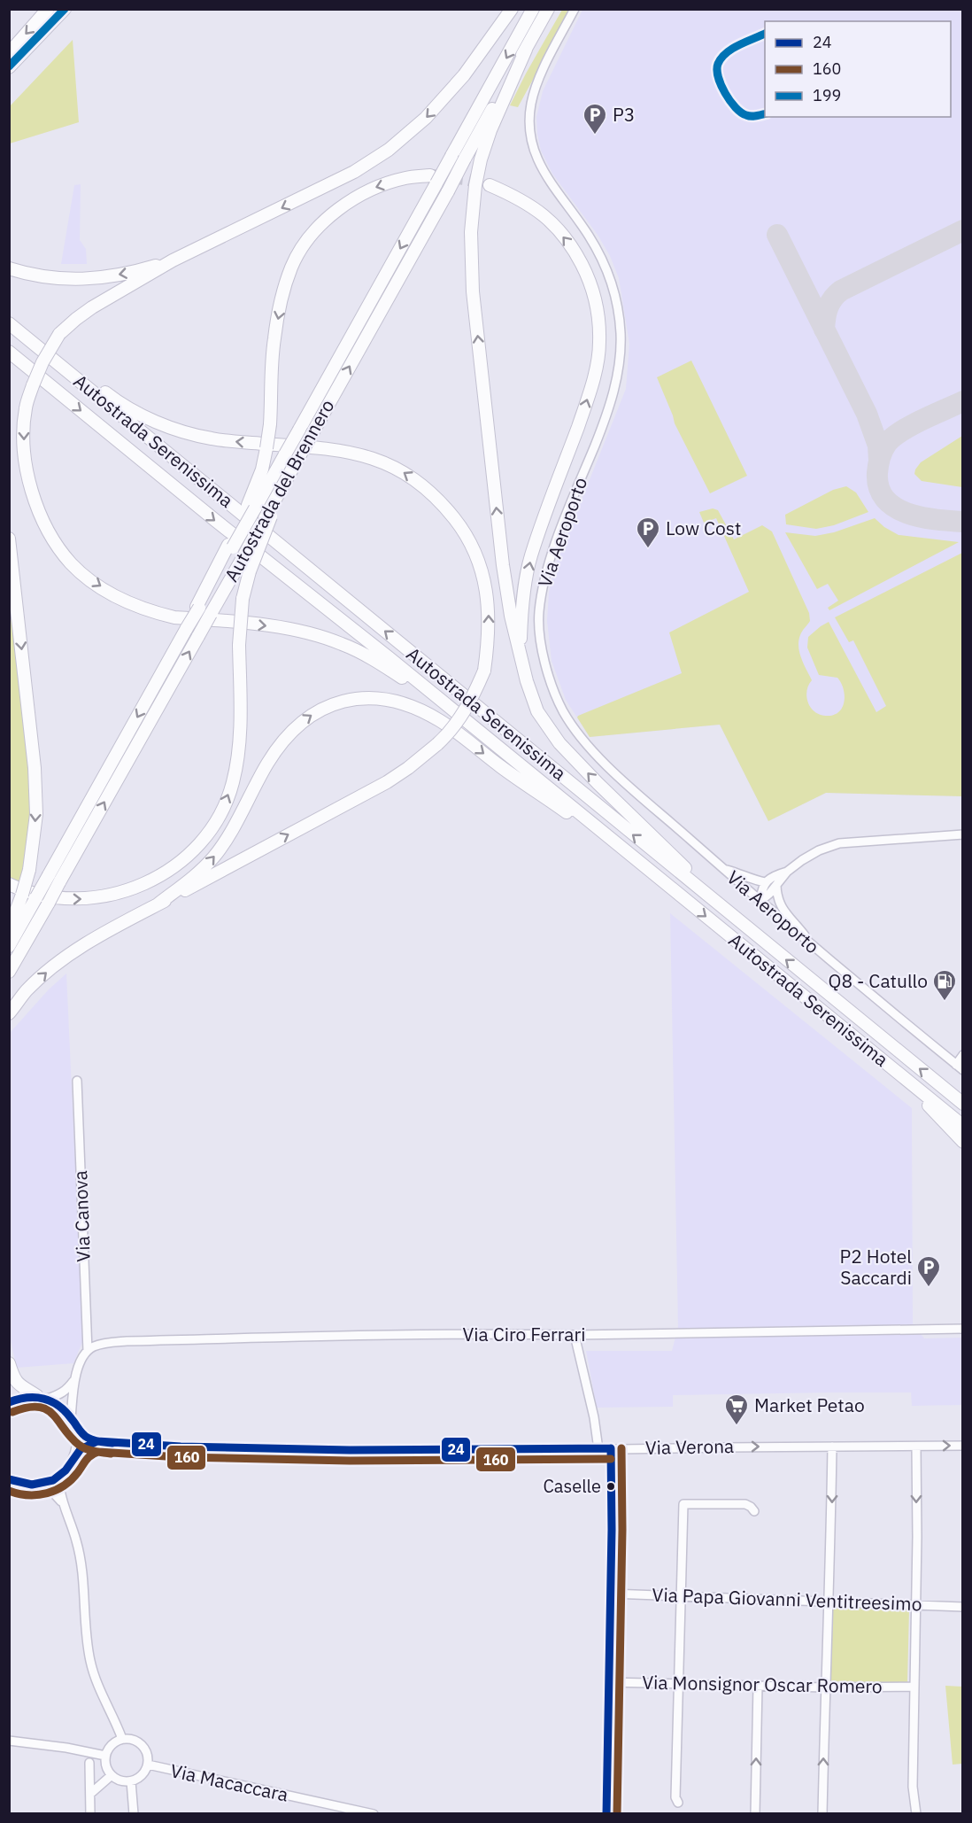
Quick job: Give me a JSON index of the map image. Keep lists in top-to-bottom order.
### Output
{
  "streets": {
    "highway": ["Autostrada Serenissima", "Autostrada del Brennero"],
    "street": [
      "Via Aeroporto",
      "Via Canova",
      "Via Ciro Ferrari",
      "Via Verona",
      "Via Papa Giovanni Ventitreesimo",
      "Via Monsignor Oscar Romero",
      "Via Macaccara"
    ]
  },
  "crossings": [
    ["Via Canova", "Via Ciro Ferrari"]
  ],
  "places": {
    "parking": ["P3", "Low Cost", "P2 Hotel Saccardi"],
    "fuel station": ["Q8 - Catullo"],
    "supermarket": ["Market Petao"],
    "other": ["Caselle"]
  },
  "lines": ["transit line 199", "transit line 24", "transit line 160"],
  "legend": ["24", "160", "199"]
}
